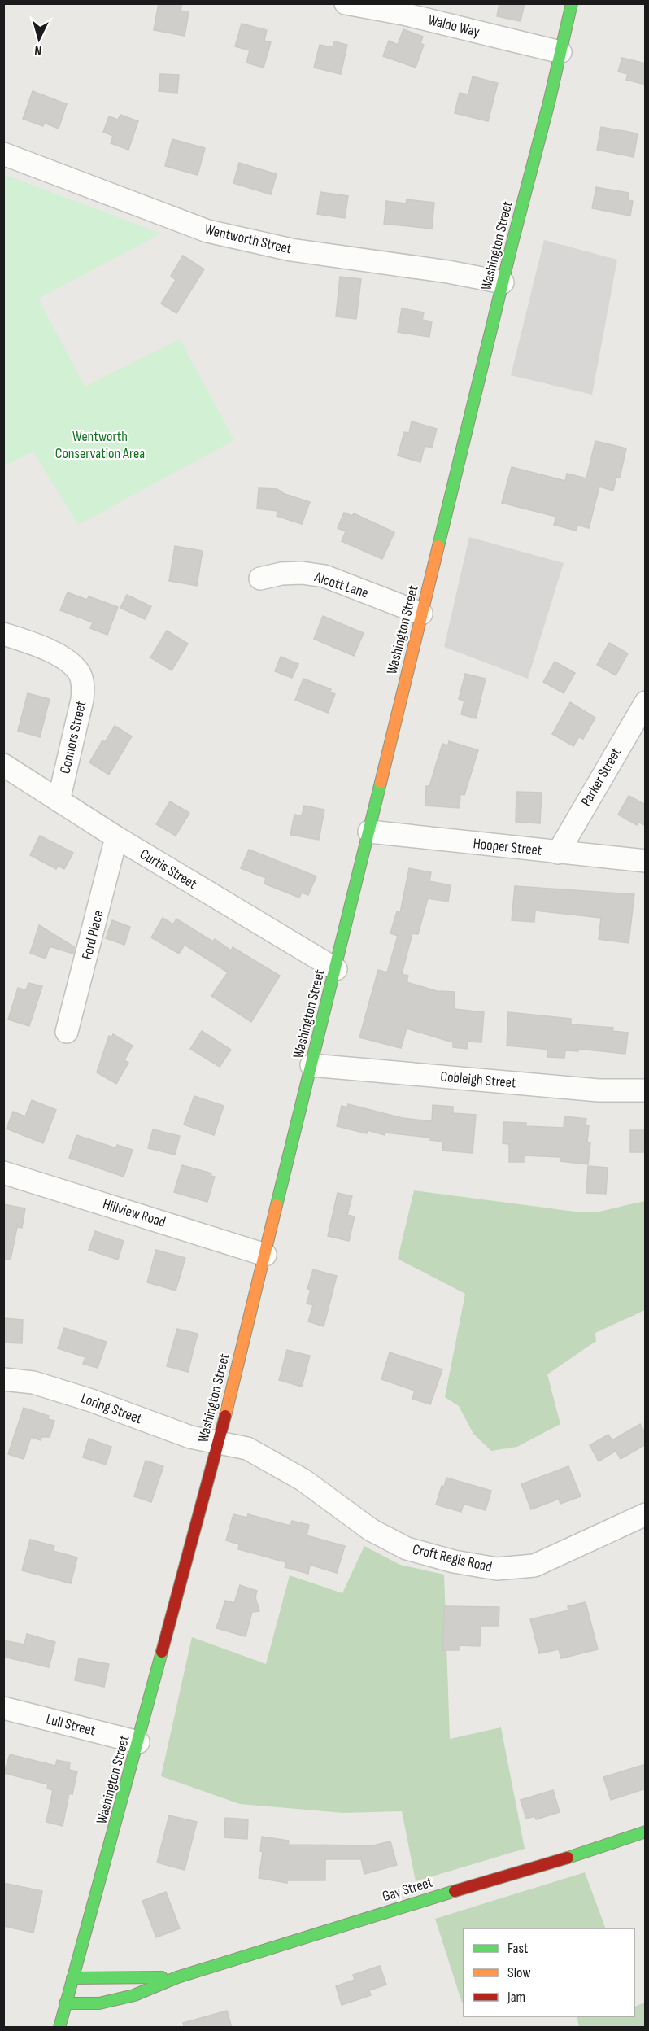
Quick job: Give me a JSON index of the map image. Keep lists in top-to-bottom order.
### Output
{
  "streets": {
    "main road": ["Washington Street", "Gay Street"],
    "street": [
      "Waldo Way",
      "Wentworth Street",
      "Alcott Lane",
      "Connors Street",
      "Parker Street",
      "Hooper Street",
      "Curtis Street",
      "Ford Place",
      "Cobleigh Street",
      "Hillview Road",
      "Loring Street",
      "Croft Regis Road",
      "Lull Street"
    ]
  },
  "crossings": [
    ["Waldo Way", "Washington Street"],
    ["Wentworth Street", "Washington Street"],
    ["Washington Street", "Alcott Lane"],
    ["Washington Street", "Hooper Street"],
    ["Washington Street", "Curtis Street"],
    ["Washington Street", "Cobleigh Street"],
    ["Washington Street", "Hillview Road"],
    ["Washington Street", "Loring Street"],
    ["Washington Street", "Croft Regis Road"],
    ["Washington Street", "Lull Street"],
    ["Washington Street", "Gay Street"],
    ["Connors Street", "Curtis Street"],
    ["Parker Street", "Hooper Street"],
    ["Curtis Street", "Ford Place"],
    ["Loring Street", "Croft Regis Road"]
  ],
  "parks": ["Wentworth Conservation Area"],
  "legend": ["Fast", "Slow", "Jam"],
  "north": "bottom"
}
